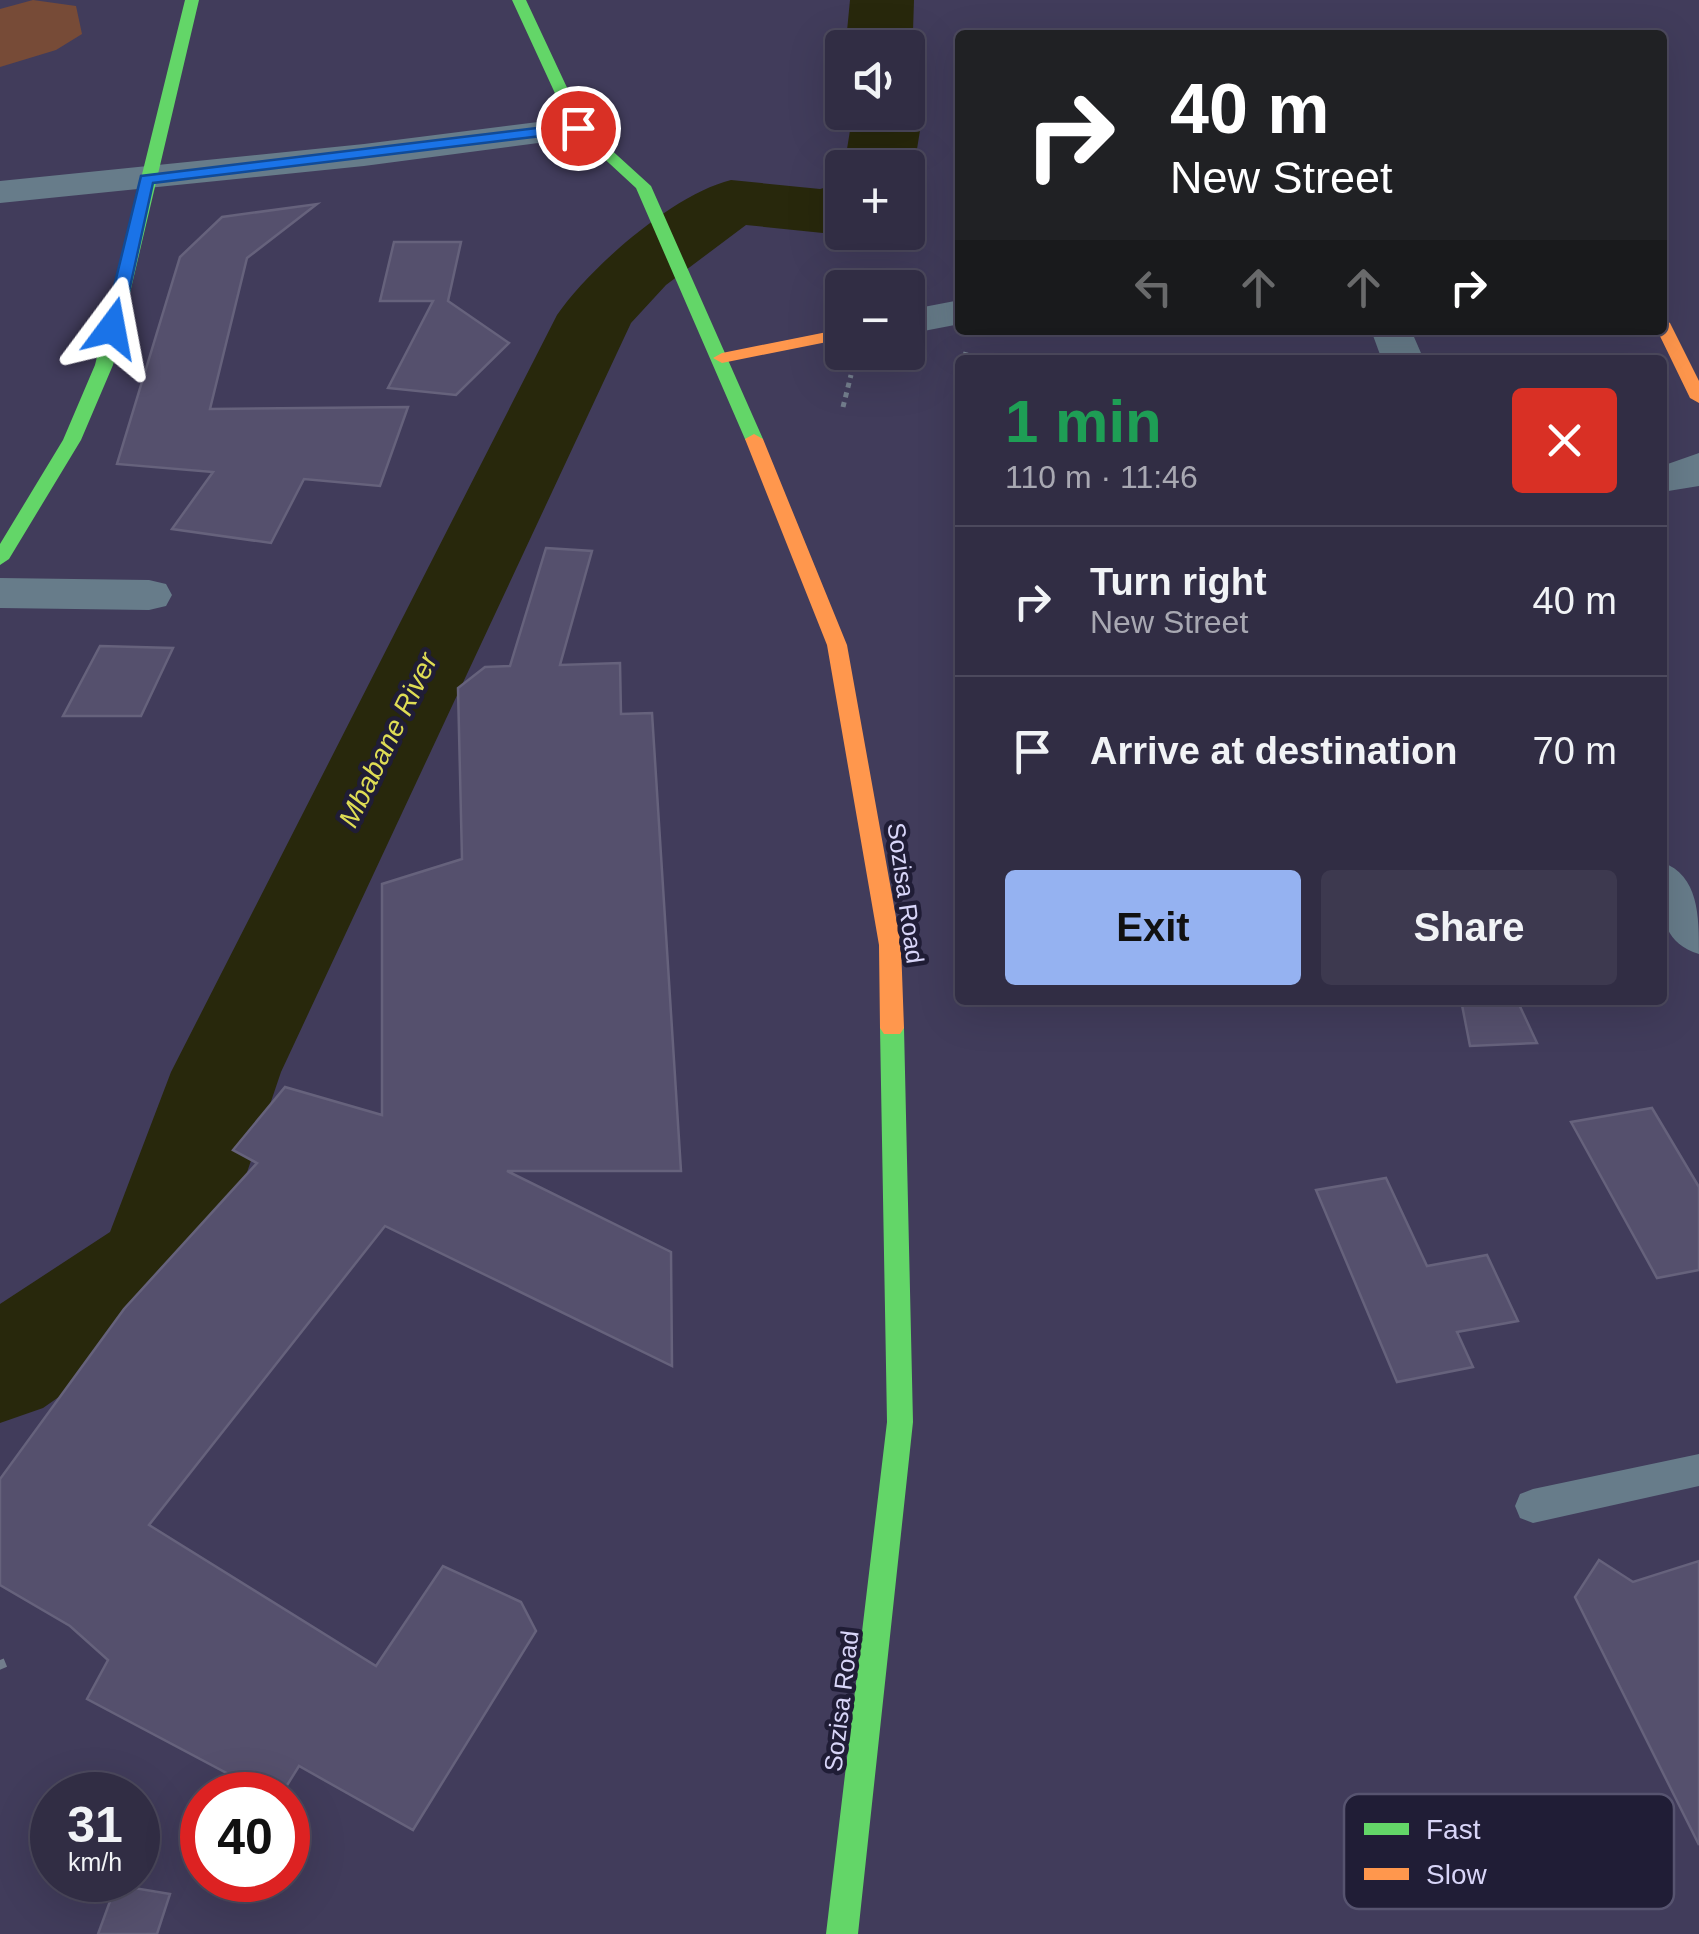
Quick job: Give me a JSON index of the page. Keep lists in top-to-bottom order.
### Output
{
  "streets": {
    "main road": ["Sozisa Road"]
  },
  "water": ["Mbabane River"],
  "legend": ["Fast", "Slow"],
  "page": {
    "map_buttons": ["+", "−"],
    "turn": ["40 m", "New Street"],
    "heading": ["1 min", "110 m · 11:46"],
    "list": [
      {
        "name": "Turn right",
        "note": "New Street",
        "value": "40 m"
      },
      {
        "name": "Arrive at destination",
        "value": "70 m"
      }
    ],
    "buttons": ["Exit", "Share"],
    "speed": "31 km/h",
    "limit": "40"
  }
}
